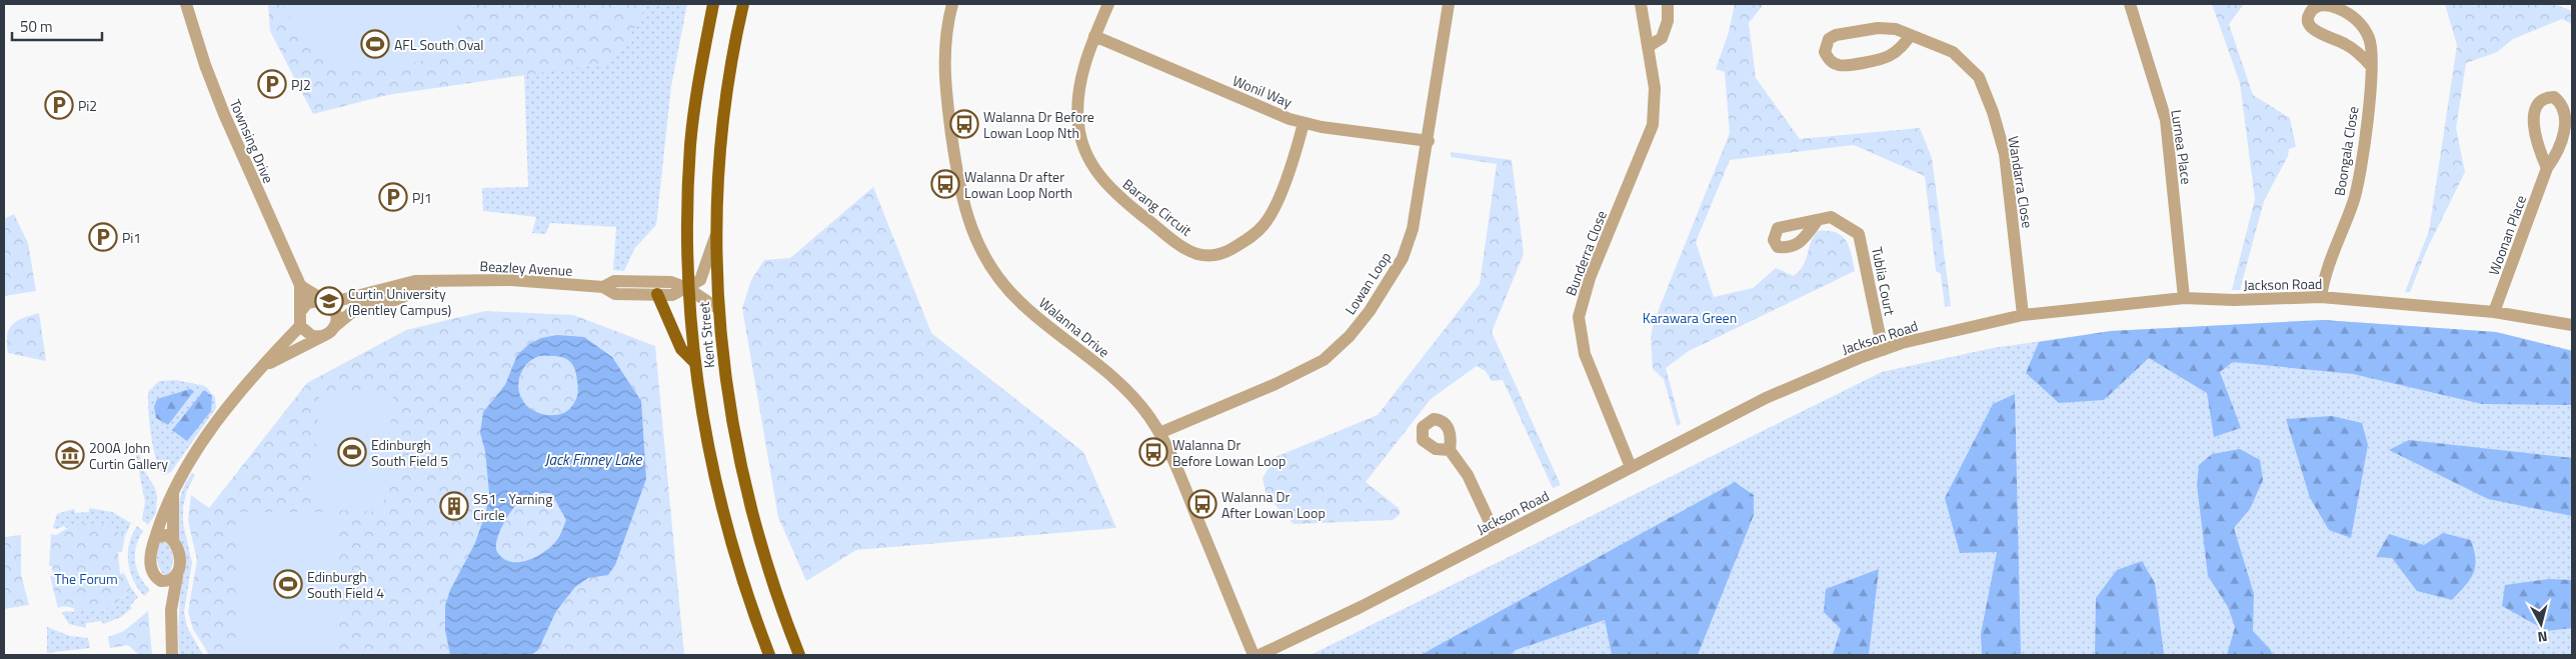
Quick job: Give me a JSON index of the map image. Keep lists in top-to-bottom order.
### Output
{
  "streets": {
    "main road": ["Kent Street"],
    "street": [
      "Wonil Way",
      "Townsing Drive",
      "Lurnea Place",
      "Boongala Close",
      "Wandarra Close",
      "Barang Circuit",
      "Woonan Place",
      "Bunderra Close",
      "Beazley Avenue",
      "Tublia Court",
      "Lowan Loop",
      "Jackson Road",
      "Walanna Drive"
    ]
  },
  "crossings": [
    ["Wonil Way", "Barang Circuit"],
    ["Wonil Way", "Lowan Loop"],
    ["Townsing Drive", "Beazley Avenue"],
    ["Lurnea Place", "Jackson Road"],
    ["Boongala Close", "Jackson Road"],
    ["Wandarra Close", "Jackson Road"],
    ["Woonan Place", "Jackson Road"],
    ["Bunderra Close", "Jackson Road"],
    ["Beazley Avenue", "Kent Street"],
    ["Tublia Court", "Jackson Road"],
    ["Lowan Loop", "Walanna Drive"]
  ],
  "water": ["Jack Finney Lake"],
  "parks": ["Karawara Green", "The Forum"],
  "places": {
    "sports": ["AFL South Oval", "Edinburgh South Field 5", "Edinburgh South Field 4"],
    "parking": [
      "PJ2",
      "Pi2",
      "PJ1",
      "Pi1"
    ],
    "bus stop": [
      "Walanna Dr Before Lowan Loop Nth",
      "Walanna Dr after Lowan Loop North",
      "Walanna Dr Before Lowan Loop",
      "Walanna Dr After Lowan Loop"
    ],
    "school or university": ["Curtin University (Bentley Campus)"],
    "museum": ["200A John Curtin Gallery"],
    "building": ["S51 - Yarning Circle"]
  },
  "scale_bar": "50 m",
  "north": "bottom"
}
